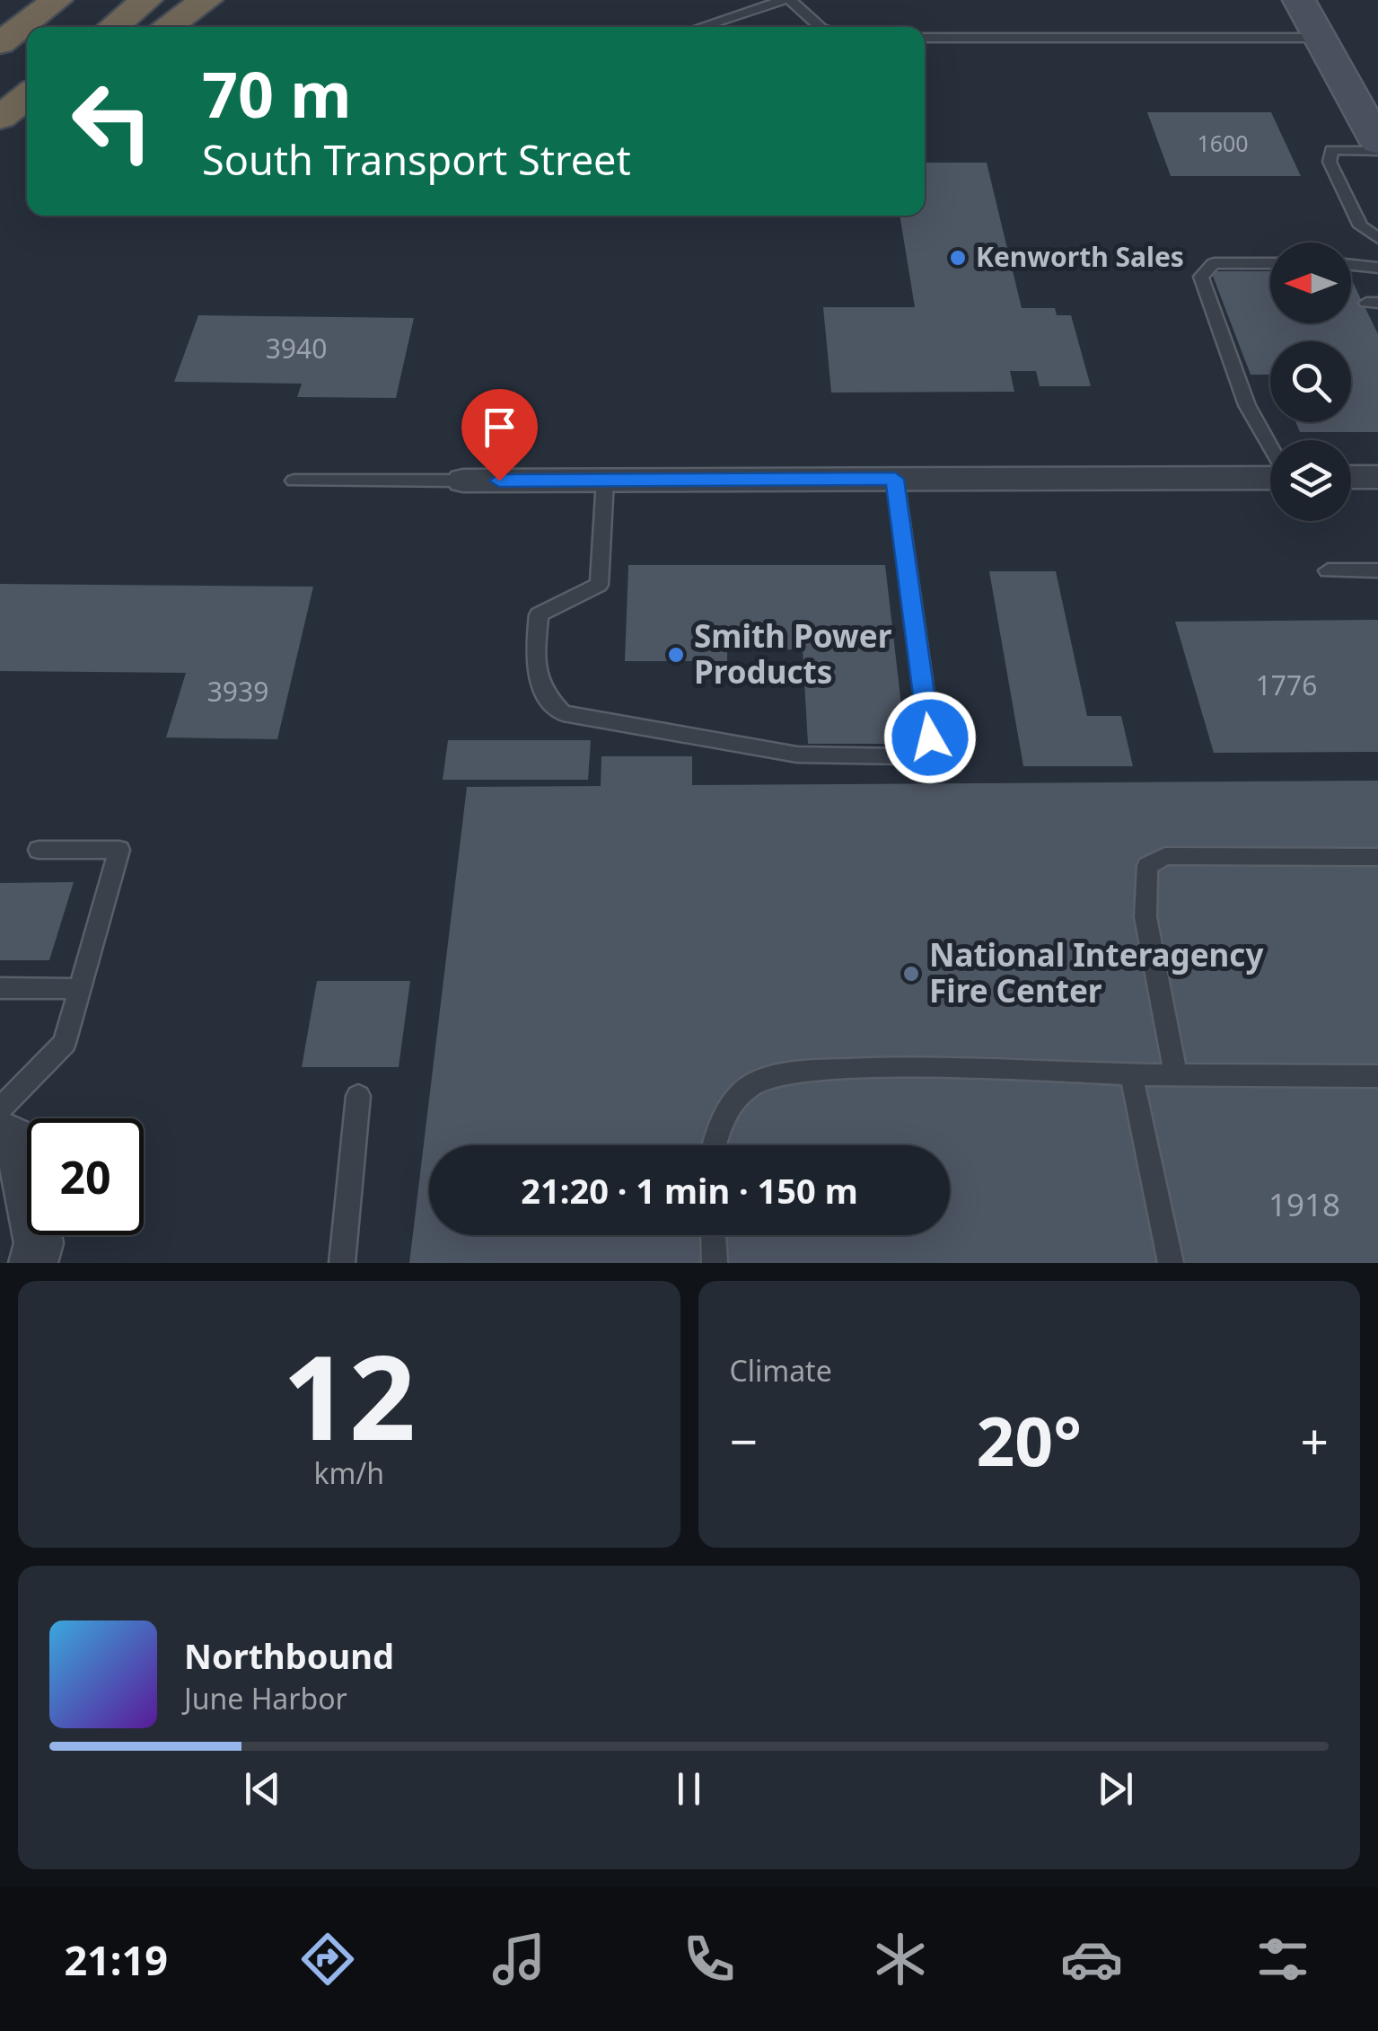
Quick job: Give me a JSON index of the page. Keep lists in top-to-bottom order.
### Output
{
  "places": ["Kenworth Sales", "Smith Power Products", "National Interagency Fire Center"],
  "house_numbers": [
    "1600",
    "3940",
    "1776",
    "3939",
    "1918"
  ],
  "north": "left",
  "page": {
    "turn": ["70 m", "South Transport Street"],
    "limit": "20",
    "trip": "21:20 · 1 min · 150 m",
    "tile": [
      ["12", "km/h"],
      "Climate"
    ],
    "heat": ["−", "20°", "+"],
    "song": ["Northbound", "June Harbor"],
    "tabs": "21:19"
  }
}
